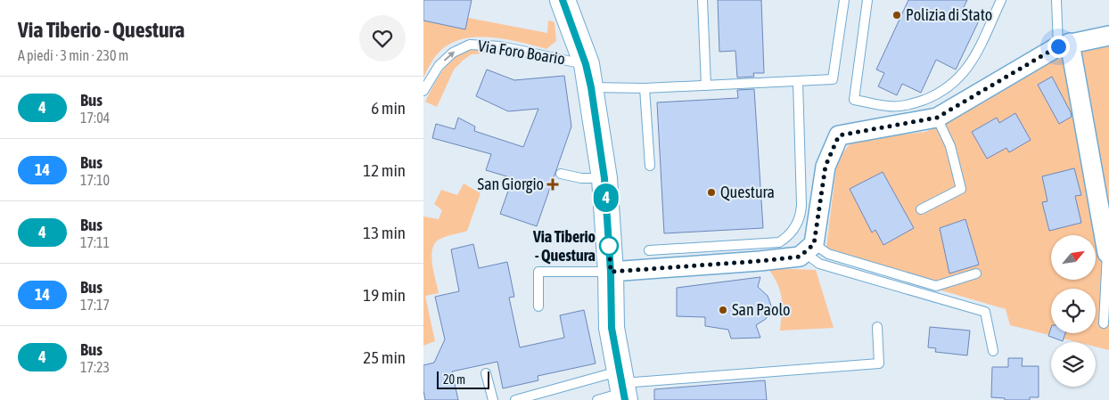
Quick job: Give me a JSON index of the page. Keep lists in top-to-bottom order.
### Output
{
  "streets": {
    "lane": ["Via Foro Boario"]
  },
  "places": {
    "other": [
      "Polizia di Stato",
      "Questura",
      "Via Tiberio - Questura",
      "San Paolo"
    ],
    "health": ["San Giorgio"]
  },
  "lines": ["bus line 4"],
  "scale_bar": "20 m",
  "north": "top right",
  "page": {
    "heading": ["Via Tiberio - Questura", "A piedi · 3 min · 230 m"],
    "on_map": "4",
    "list": [
      {
        "mark": "4",
        "name": "Bus",
        "note": "17:04",
        "value": "6 min"
      },
      {
        "mark": "14",
        "name": "Bus",
        "note": "17:10",
        "value": "12 min"
      },
      {
        "mark": "4",
        "name": "Bus",
        "note": "17:11",
        "value": "13 min"
      },
      {
        "mark": "14",
        "name": "Bus",
        "note": "17:17",
        "value": "19 min"
      },
      {
        "mark": "4",
        "name": "Bus",
        "note": "17:23",
        "value": "25 min"
      }
    ],
    "scale": "20 m"
  }
}
